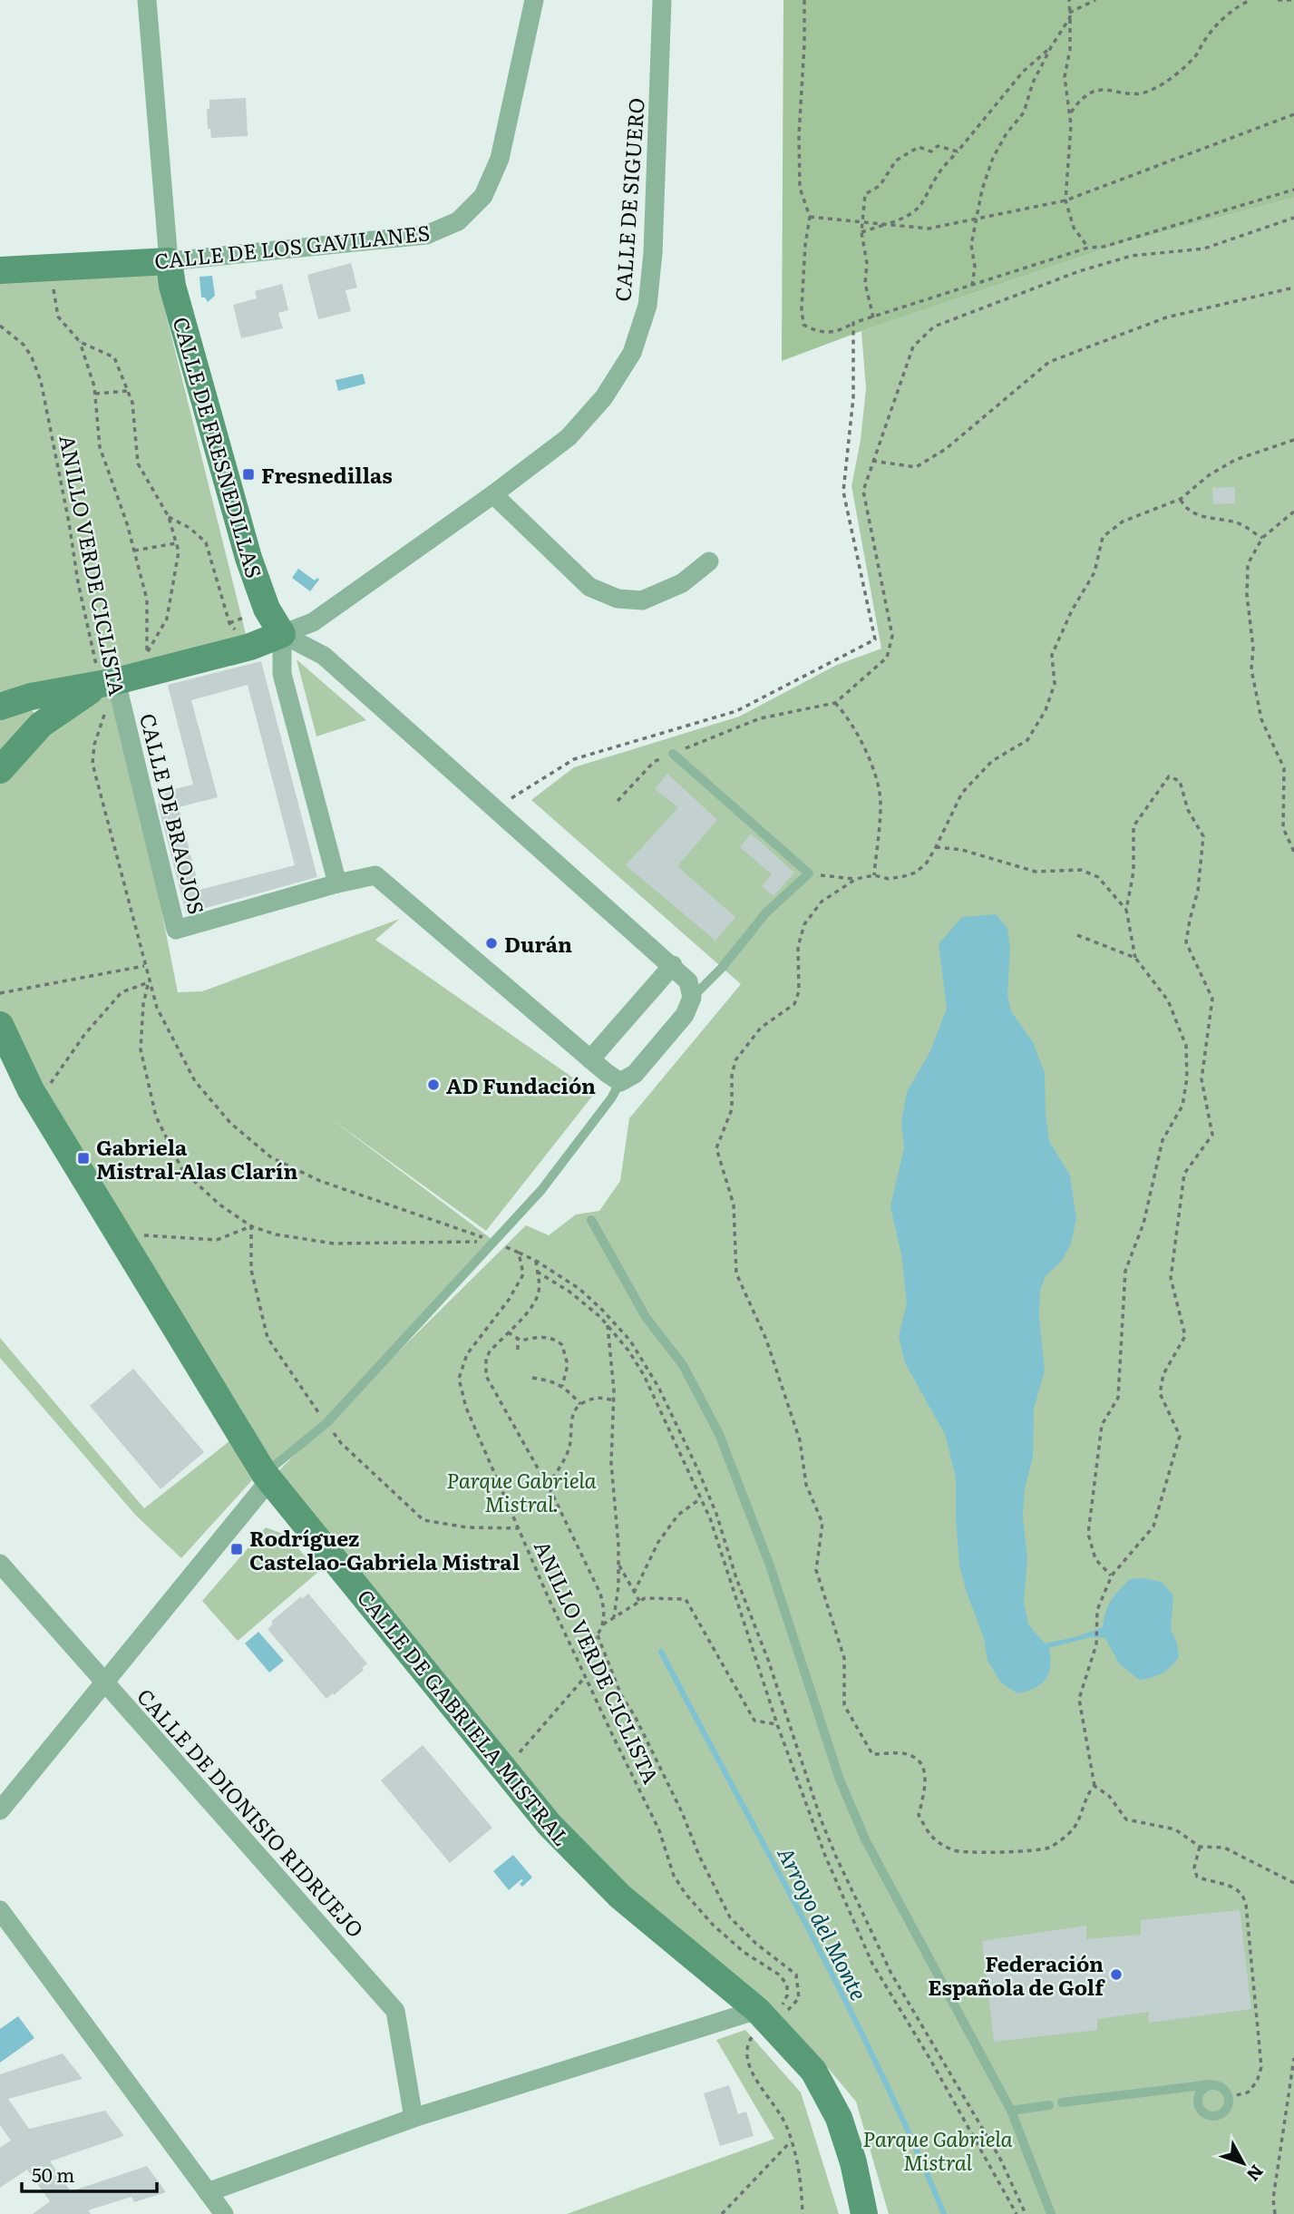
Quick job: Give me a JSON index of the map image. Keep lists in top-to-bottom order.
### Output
{
  "streets": {
    "street": [
      "CALLE DE SIGUERO",
      "CALLE DE LOS GAVILANES",
      "CALLE DE FRESNEDILLAS",
      "CALLE DE BRAOJOS",
      "CALLE DE GABRIELA MISTRAL",
      "CALLE DE DIONISIO RIDRUEJO"
    ],
    "path": ["ANILLO VERDE CICLISTA"]
  },
  "crossings": [
    ["CALLE DE SIGUERO", "CALLE DE FRESNEDILLAS"],
    ["CALLE DE LOS GAVILANES", "CALLE DE FRESNEDILLAS"],
    ["ANILLO VERDE CICLISTA", "CALLE DE BRAOJOS"],
    ["ANILLO VERDE CICLISTA", "CALLE DE GABRIELA MISTRAL"]
  ],
  "water": ["Arroyo del Monte"],
  "parks": ["Parque Gabriela Mistral.", "Parque Gabriela Mistral"],
  "places": {
    "transit": ["Fresnedillas", "Gabriela Mistral-Alas Clarín", "Rodríguez Castelao-Gabriela Mistral"],
    "other": ["Durán", "AD Fundación", "Federación Española de Golf"]
  },
  "scale_bar": "50 m",
  "north": "bottom right"
}
